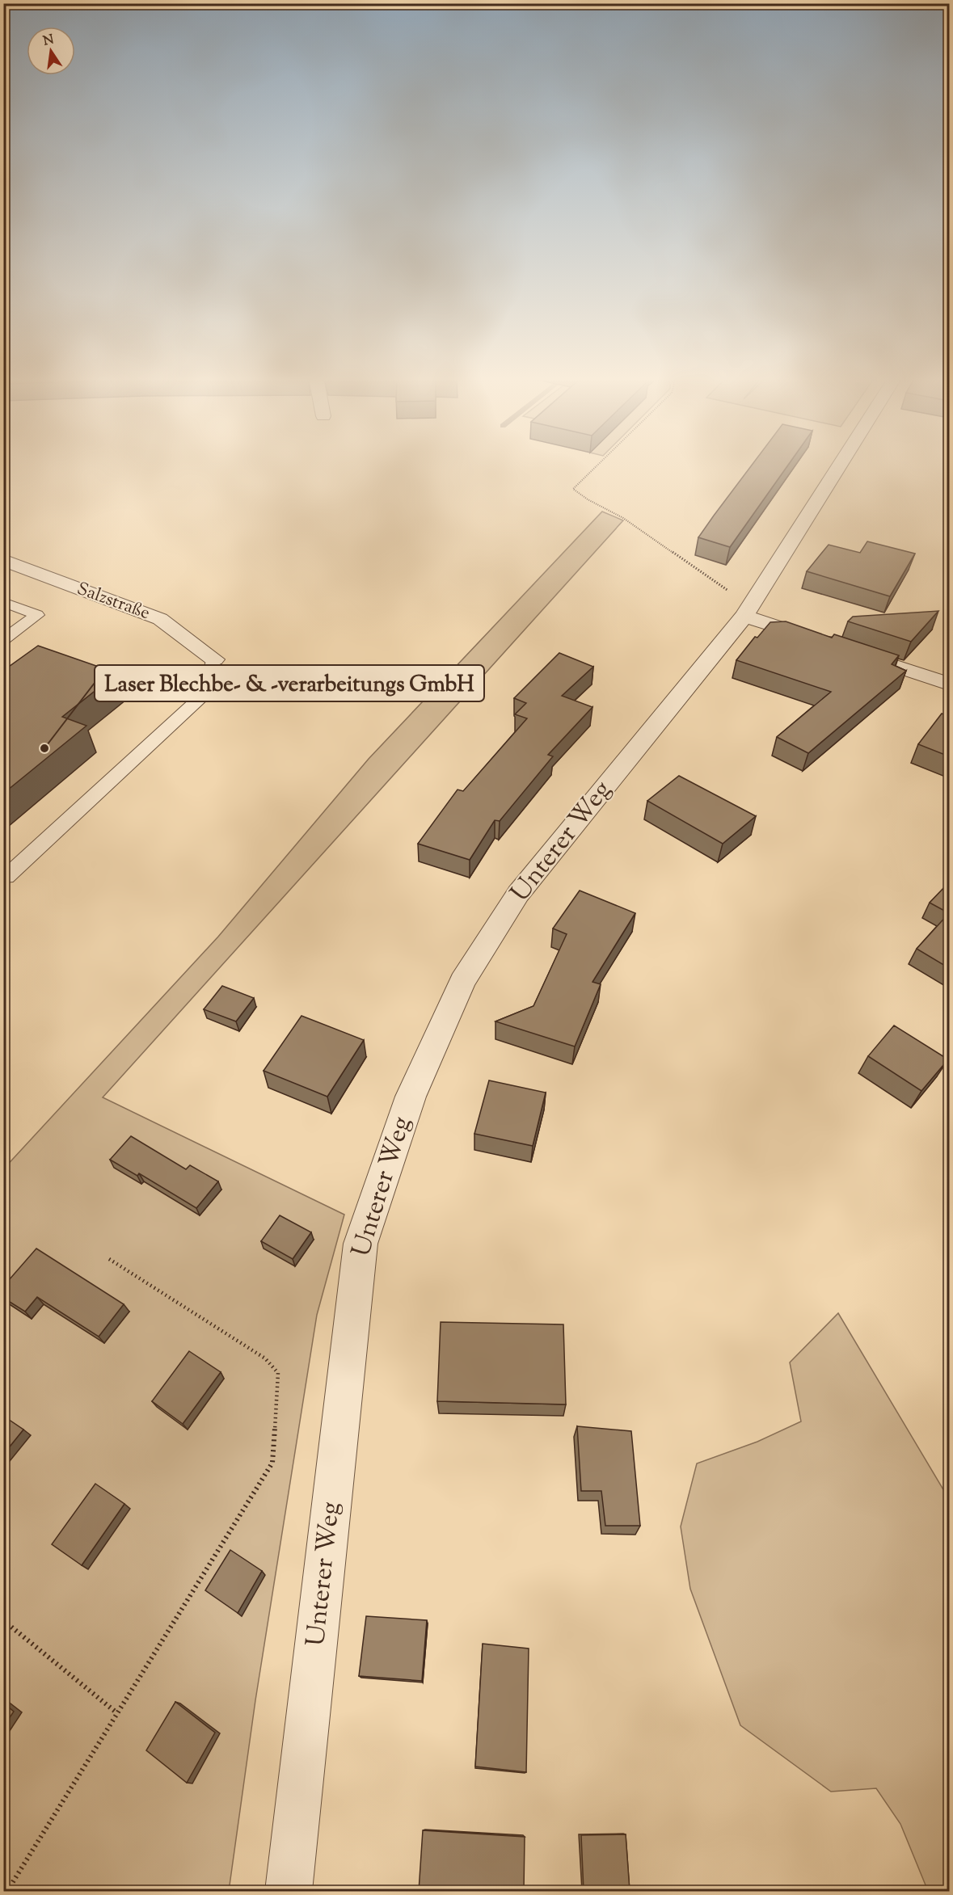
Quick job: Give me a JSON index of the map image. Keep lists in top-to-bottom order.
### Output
{
  "streets": {
    "street": ["Salzstraße", "Unterer Weg"]
  },
  "places": ["Laser Blechbe- & -verarbeitungs GmbH"],
  "north": "top"
}
